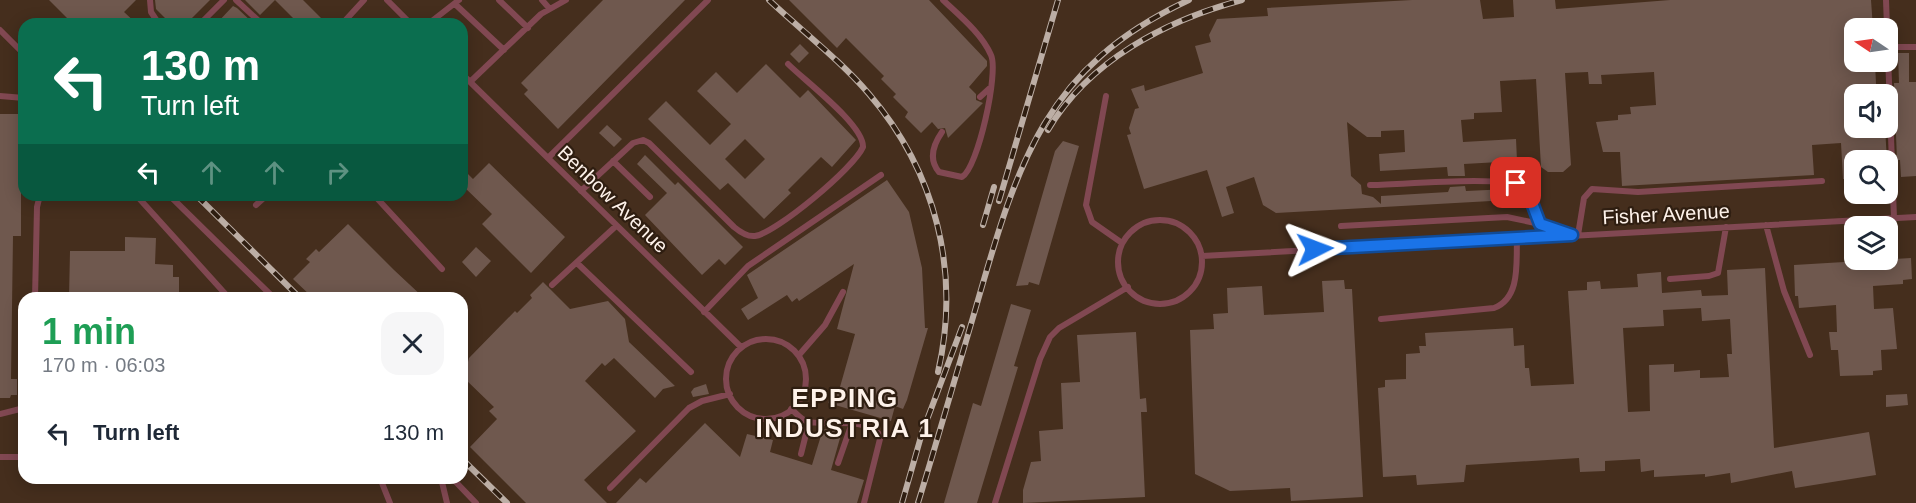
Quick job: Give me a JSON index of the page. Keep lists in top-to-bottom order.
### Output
{
  "streets": {
    "lane": ["Benbow Avenue", "Fisher Avenue"]
  },
  "districts": ["EPPING INDUSTRIA 1"],
  "north": "left",
  "page": {
    "turn": ["130 m", "Turn left"],
    "heading": ["1 min", "170 m · 06:03"],
    "list": [
      {
        "name": "Turn left",
        "value": "130 m"
      }
    ]
  }
}
